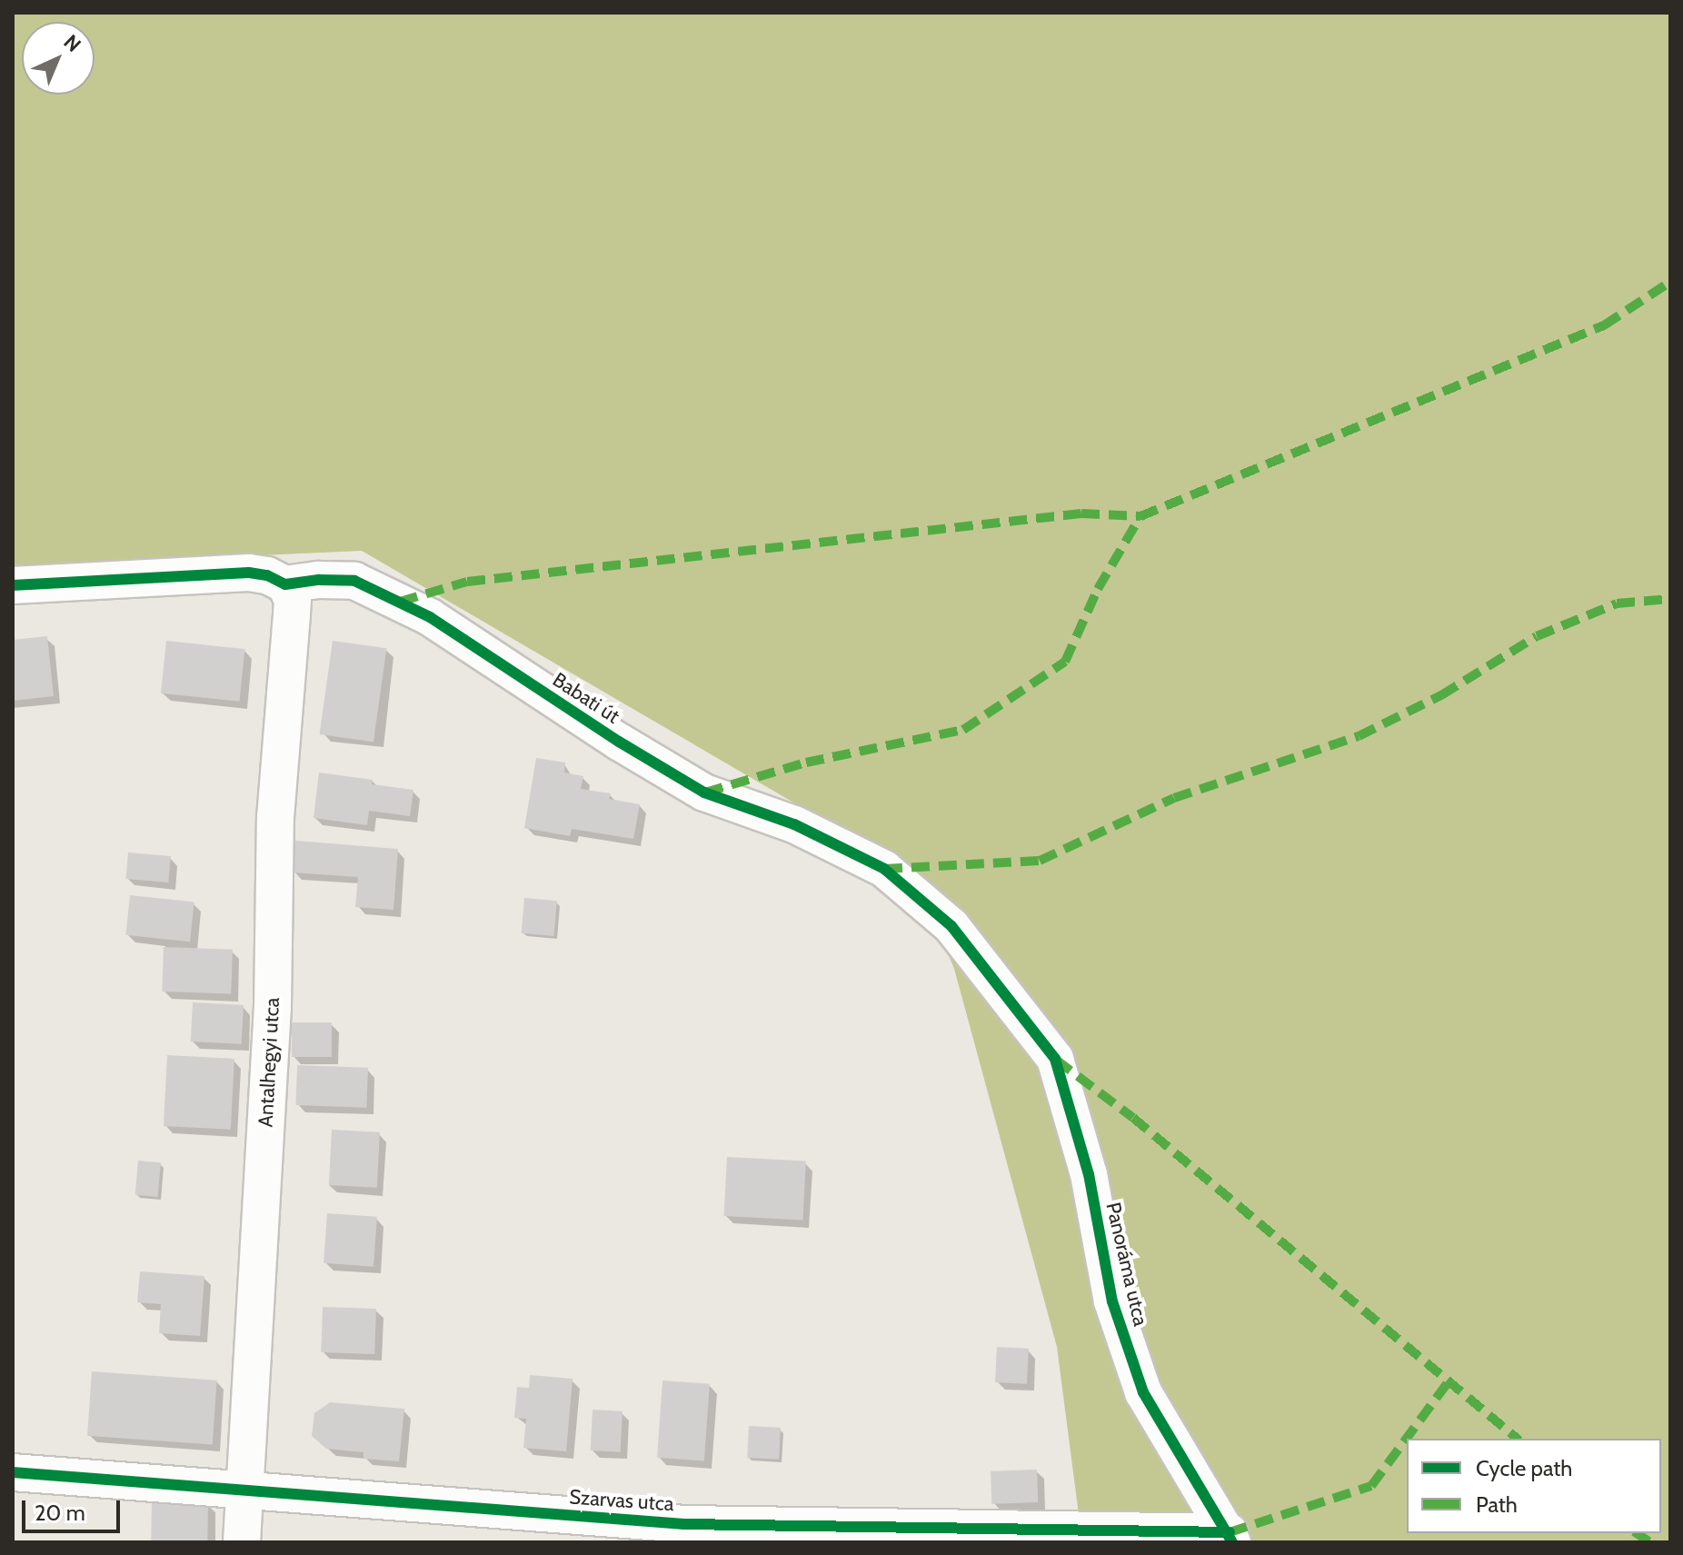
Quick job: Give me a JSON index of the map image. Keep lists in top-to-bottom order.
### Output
{
  "streets": {
    "street": [
      "Babati út",
      "Antalhegyi utca",
      "Panoráma utca",
      "Szarvas utca"
    ]
  },
  "crossings": [
    ["Babati út", "Antalhegyi utca"],
    ["Babati út", "Panoráma utca"],
    ["Antalhegyi utca", "Szarvas utca"],
    ["Panoráma utca", "Szarvas utca"]
  ],
  "legend": ["Cycle path", "Path"],
  "scale_bar": "20 m",
  "north": "top right"
}
